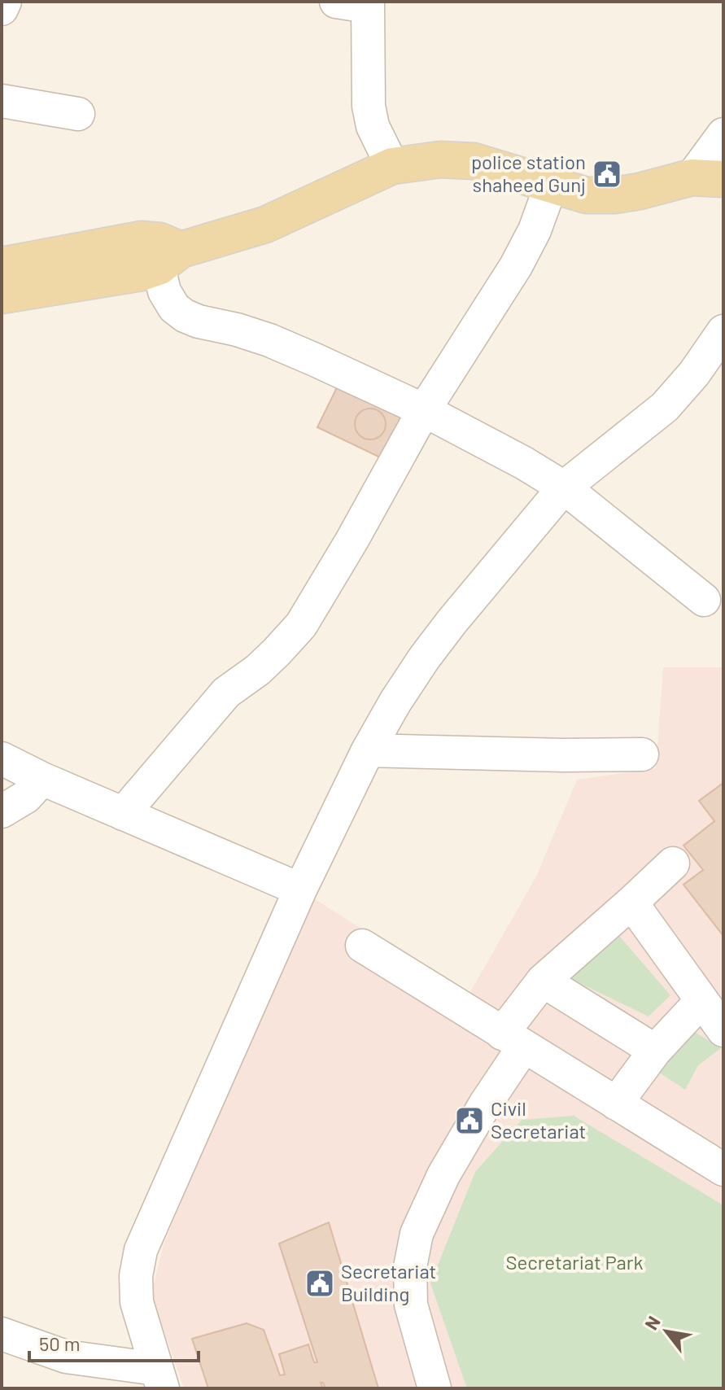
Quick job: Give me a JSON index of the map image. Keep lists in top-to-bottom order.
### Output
{
  "parks": ["Secretariat Park"],
  "places": {
    "public building": ["police station shaheed Gunj", "Civil Secretariat", "Secretariat Building"]
  },
  "scale_bar": "50 m",
  "north": "top left"
}
